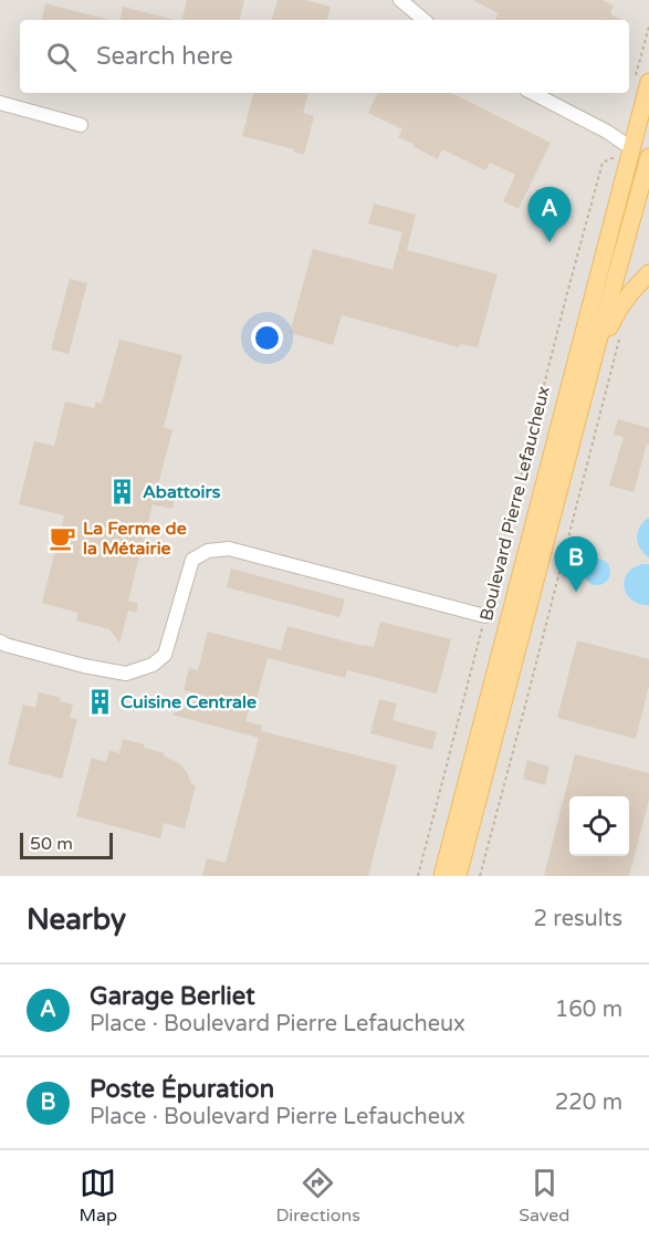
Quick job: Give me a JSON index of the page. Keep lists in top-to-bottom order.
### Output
{
  "streets": {
    "main road": ["Boulevard Pierre Lefaucheux"]
  },
  "places": {
    "building": ["Abattoirs", "Cuisine Centrale"],
    "cafe": ["La Ferme de la Métairie"]
  },
  "scale_bar": "50 m",
  "page": {
    "search": "Search here",
    "pins": ["A", "B"],
    "scale": "50 m",
    "heading": ["Nearby", "2 results"],
    "list": [
      {
        "mark": "A",
        "name": "Garage Berliet",
        "note": "Place · Boulevard Pierre Lefaucheux",
        "value": "160 m"
      },
      {
        "mark": "B",
        "name": "Poste Épuration",
        "note": "Place · Boulevard Pierre Lefaucheux",
        "value": "220 m"
      }
    ],
    "nav": ["Map", "Directions", "Saved"]
  }
}
